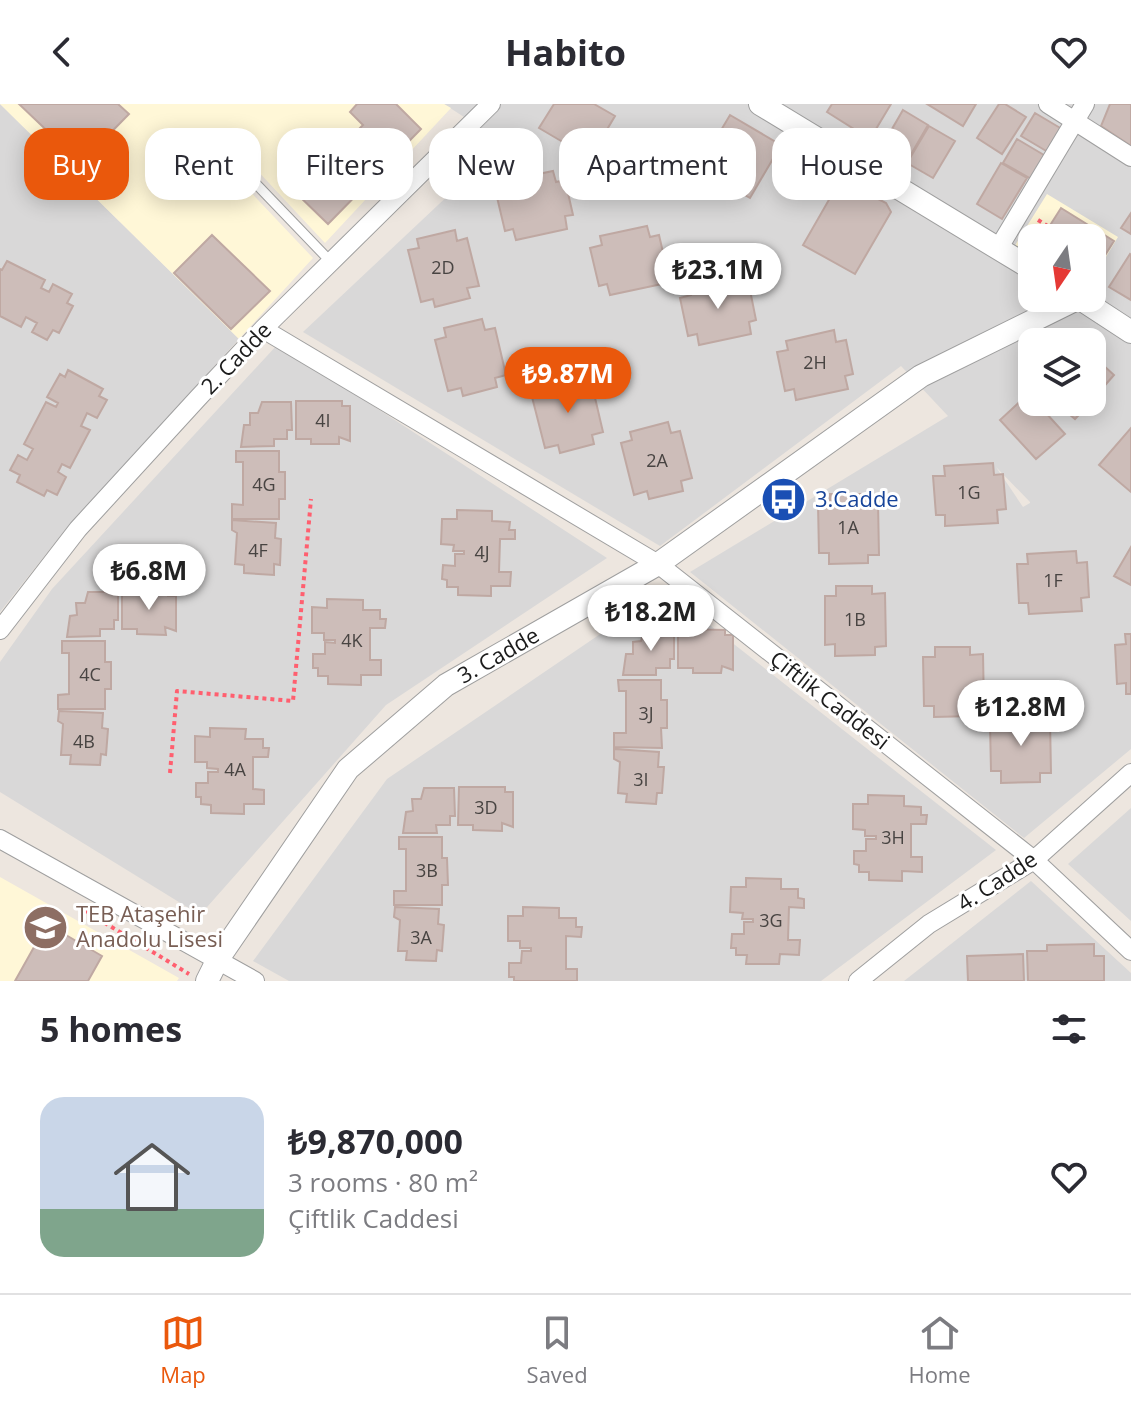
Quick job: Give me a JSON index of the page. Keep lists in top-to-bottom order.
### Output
{
  "streets": {
    "street": [
      "2. Cadde",
      "3. Cadde",
      "Çiftlik Caddesi",
      "4. Cadde"
    ]
  },
  "crossings": [
    ["2. Cadde", "Çiftlik Caddesi"],
    ["3. Cadde", "Çiftlik Caddesi"],
    ["Çiftlik Caddesi", "4. Cadde"]
  ],
  "places": {
    "bus stop": ["3.Cadde"],
    "school or university": ["TEB Ataşehir Anadolu Lisesi"]
  },
  "house_numbers": [
    "2D",
    "2H",
    "4I",
    "2A",
    "4G",
    "1G",
    "1A",
    "4F",
    "4J",
    "1F",
    "1B",
    "4K",
    "4C",
    "3J",
    "4B",
    "4A",
    "3I",
    "3D",
    "3H",
    "3B",
    "3G",
    "3A"
  ],
  "north": "bottom",
  "page": {
    "header": "Habito",
    "chip": [
      "Buy",
      "Rent",
      "Filters",
      "New",
      "Apartment",
      "House"
    ],
    "price": [
      "₺23.1M",
      "₺9.87M",
      "₺6.8M",
      "₺18.2M",
      "₺12.8M"
    ],
    "heading": "5 homes",
    "list": [
      {
        "name": "₺9,870,000",
        "note": "3 rooms · 80 m² · Çiftlik Caddesi"
      }
    ],
    "tabs": ["Map", "Saved", "Home"]
  }
}
